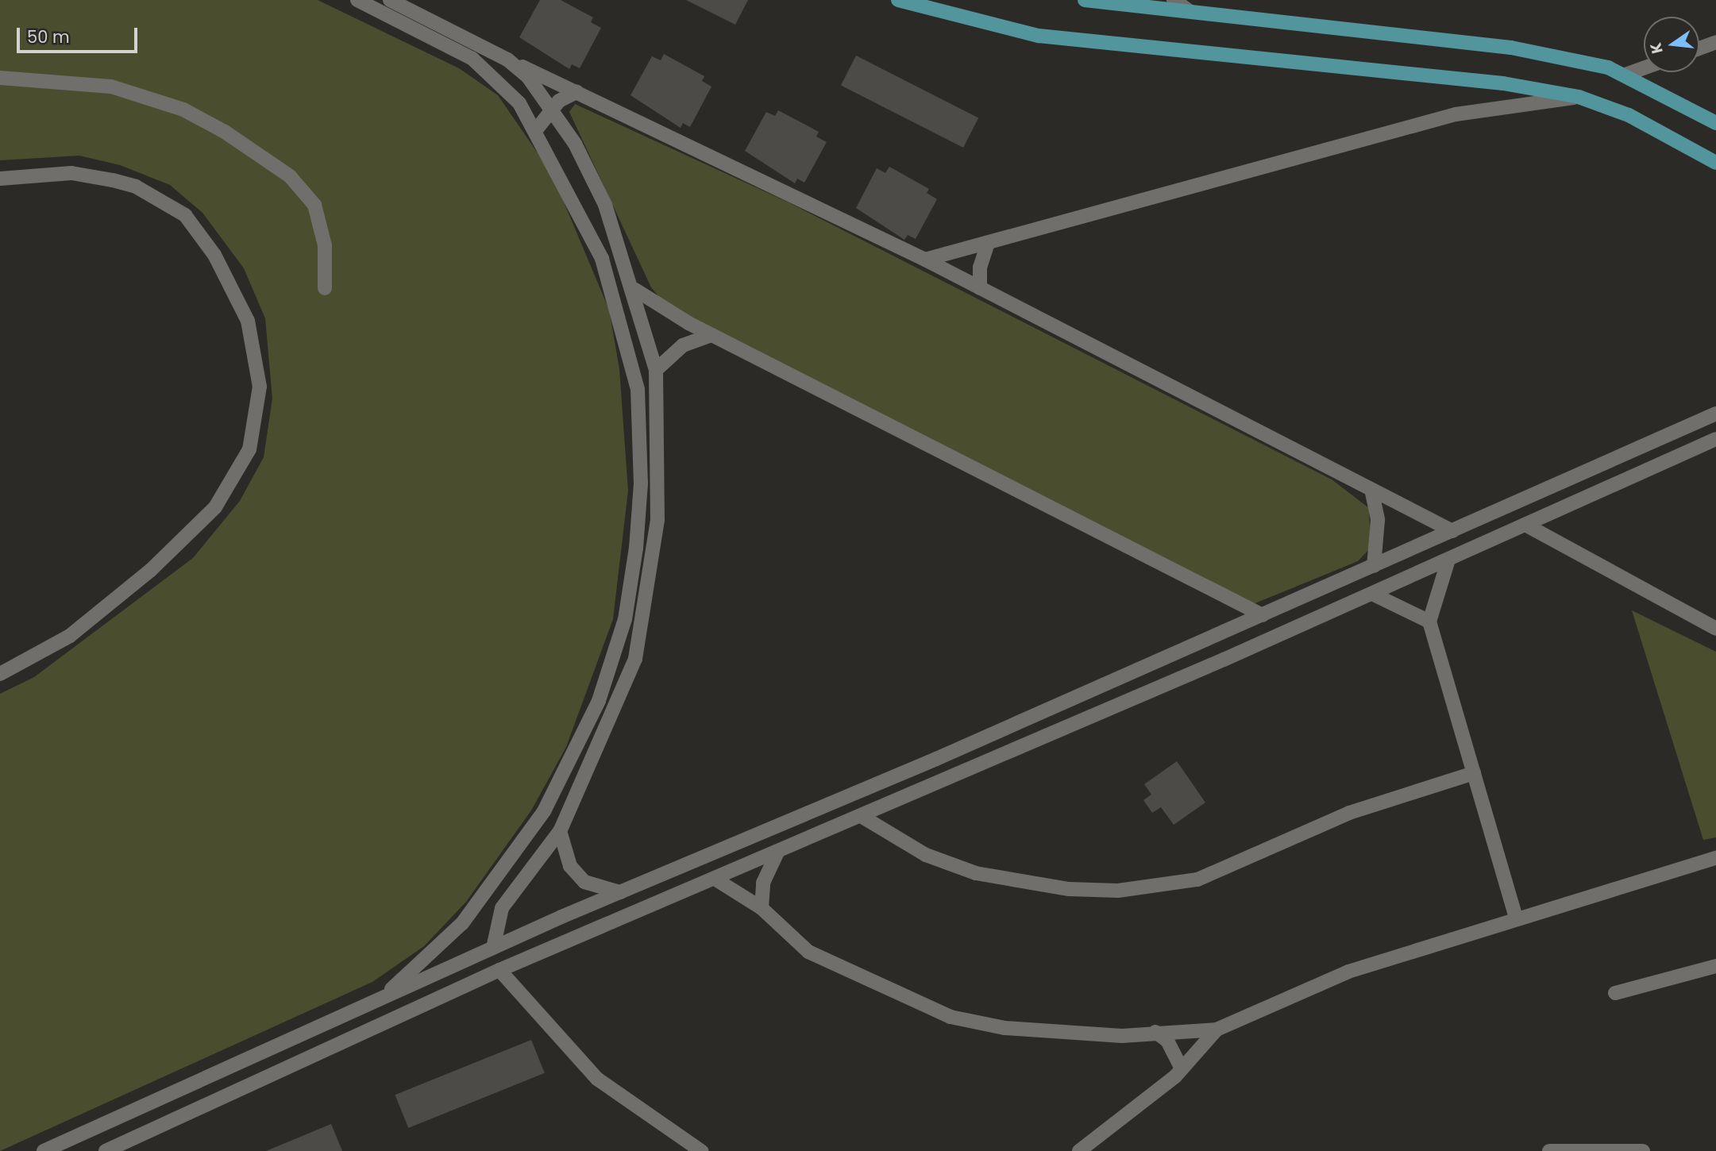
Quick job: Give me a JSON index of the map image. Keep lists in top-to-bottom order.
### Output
{
  "scale_bar": "50 m",
  "north": "left"
}
